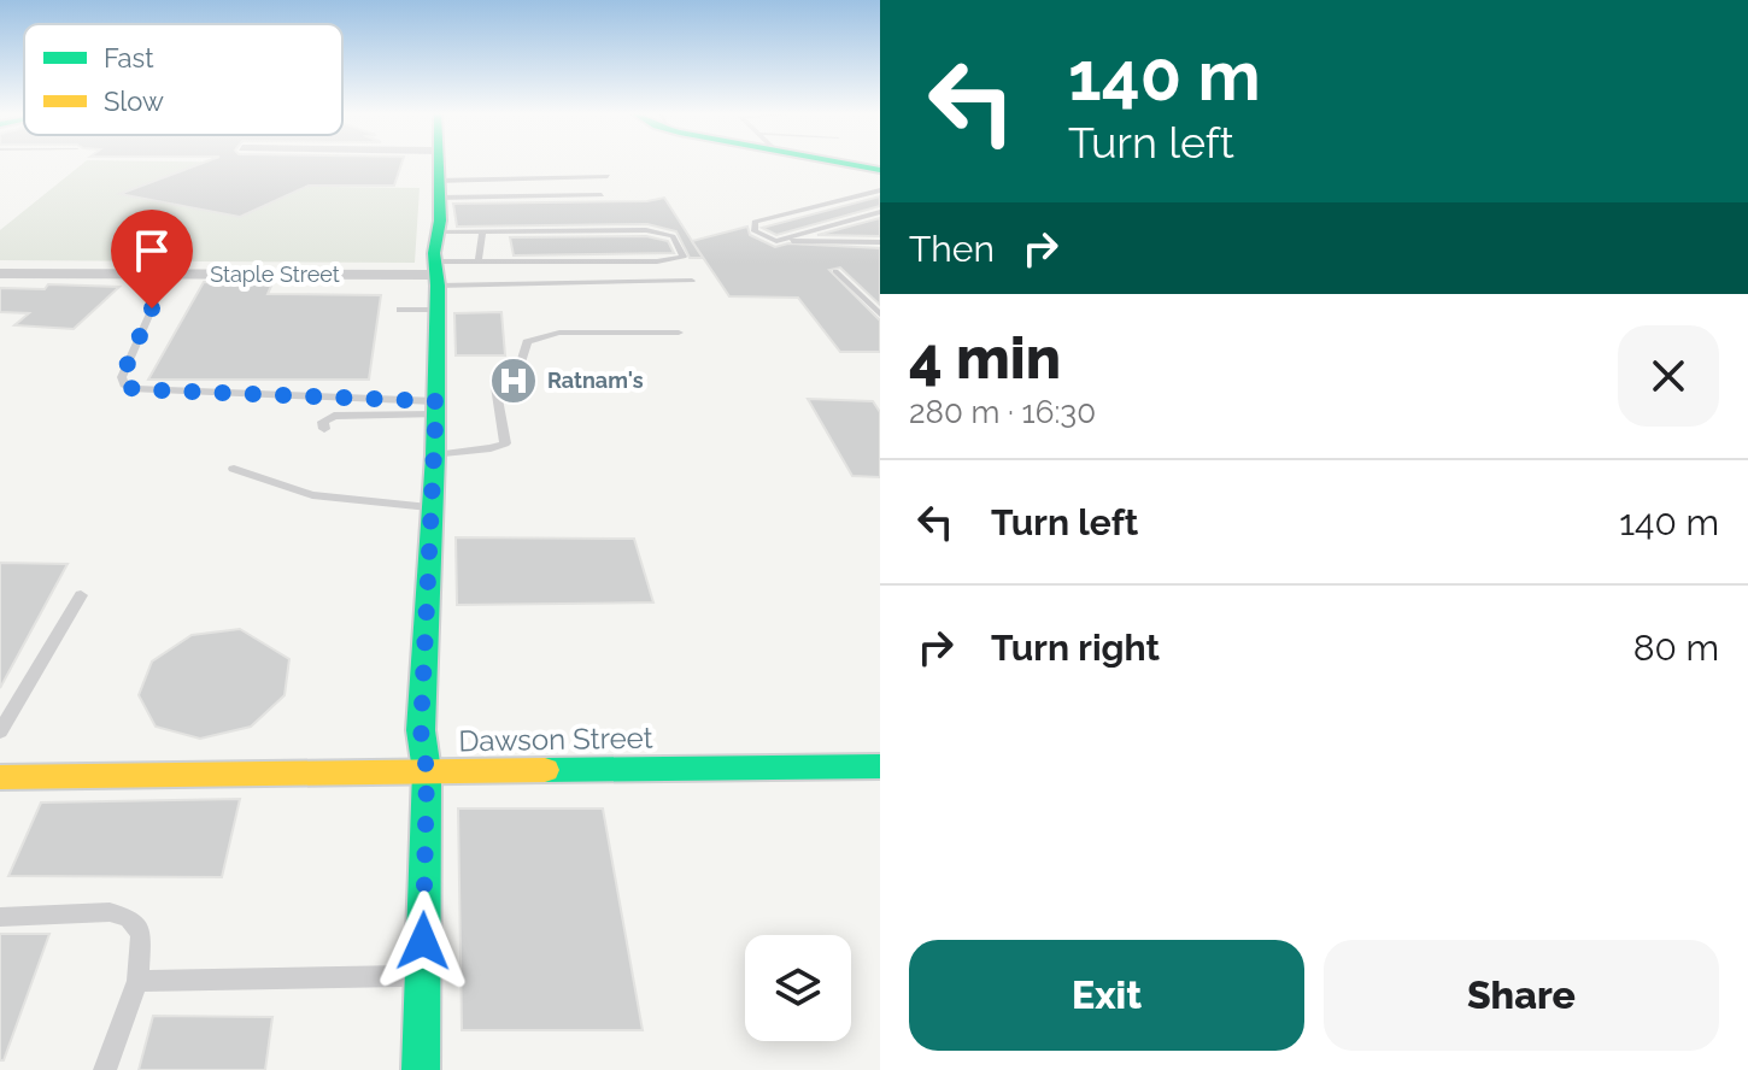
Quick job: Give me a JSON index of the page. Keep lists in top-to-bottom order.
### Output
{
  "streets": {
    "main road": ["Dawson Street"],
    "street": ["Staple Street"]
  },
  "places": {
    "hospital": ["Ratnam's"]
  },
  "legend": ["Fast", "Slow"],
  "page": {
    "turn": ["140 m", "Turn left"],
    "then": "Then",
    "heading": ["4 min", "280 m · 16:30"],
    "list": [
      {
        "name": "Turn left",
        "value": "140 m"
      },
      {
        "name": "Turn right",
        "value": "80 m"
      }
    ],
    "buttons": ["Exit", "Share"]
  }
}
